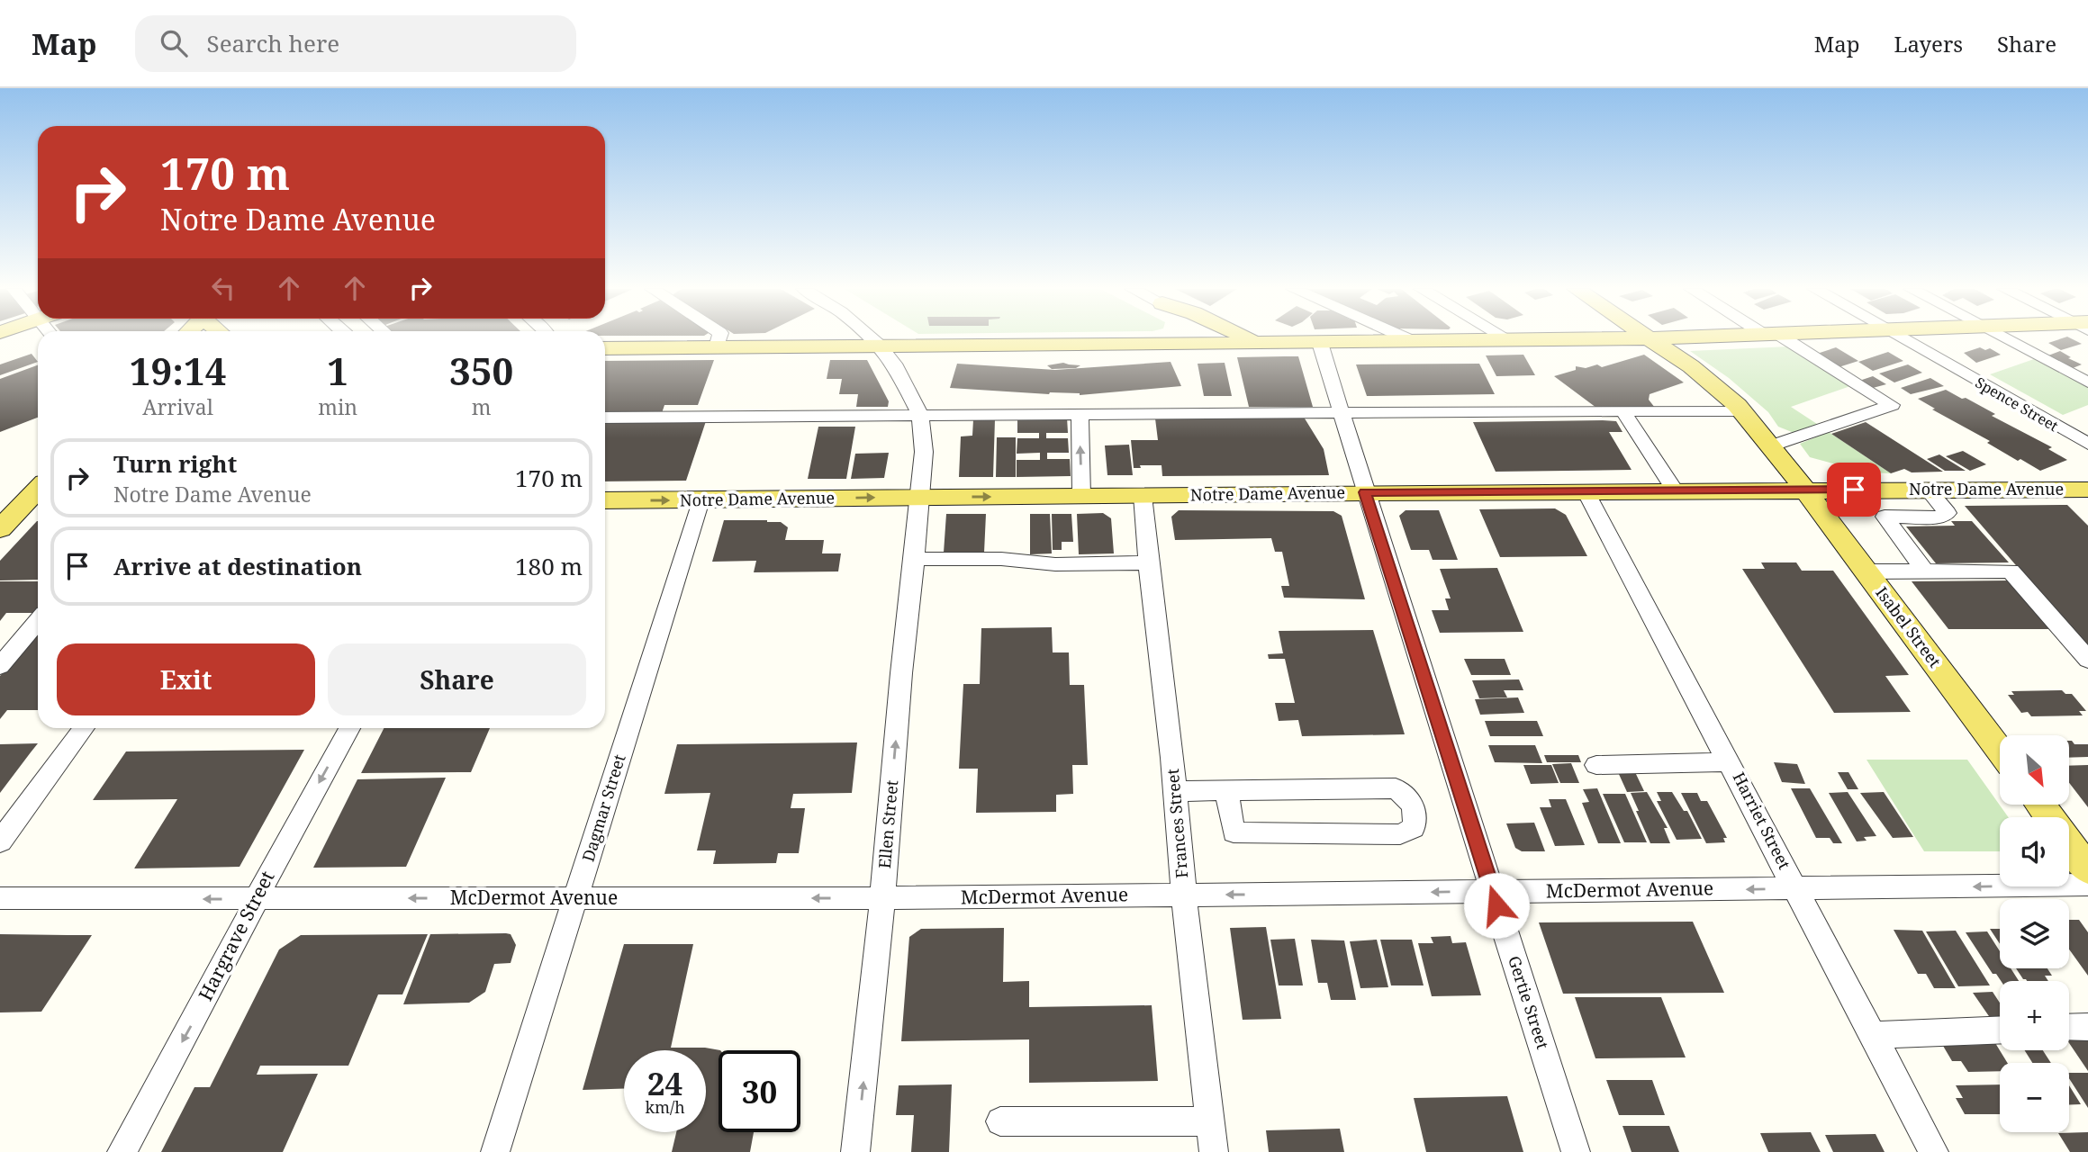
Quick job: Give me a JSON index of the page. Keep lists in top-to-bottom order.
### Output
{
  "streets": {
    "main road": ["Notre Dame Avenue", "Isabel Street"],
    "street": [
      "Spence Street",
      "Dagmar Street",
      "Harriet Street",
      "Frances Street",
      "Ellen Street",
      "McDermot Avenue",
      "Hargrave Street",
      "Gertie Street"
    ]
  },
  "crossings": [
    ["Notre Dame Avenue", "Isabel Street"],
    ["Notre Dame Avenue", "Dagmar Street"],
    ["Notre Dame Avenue", "Harriet Street"],
    ["Notre Dame Avenue", "Frances Street"],
    ["Notre Dame Avenue", "Ellen Street"],
    ["Notre Dame Avenue", "Gertie Street"],
    ["Dagmar Street", "McDermot Avenue"],
    ["Harriet Street", "McDermot Avenue"],
    ["Frances Street", "McDermot Avenue"],
    ["Ellen Street", "McDermot Avenue"],
    ["McDermot Avenue", "Hargrave Street"],
    ["McDermot Avenue", "Gertie Street"]
  ],
  "one_way": ["Ellen Street", "McDermot Avenue", "Hargrave Street"],
  "north": "bottom right",
  "page": {
    "header": "Map",
    "search": "Search here",
    "nav": ["Map", "Layers", "Share"],
    "turn": ["170 m", "Notre Dame Avenue"],
    "eta": [
      "19:14",
      "Arrival",
      "1",
      "min",
      "350",
      "m"
    ],
    "list": [
      {
        "name": "Turn right",
        "note": "Notre Dame Avenue",
        "value": "170 m"
      },
      {
        "name": "Arrive at destination",
        "value": "180 m"
      }
    ],
    "buttons": ["Exit", "Share"],
    "map_buttons": ["+", "−"],
    "speed": "24 km/h",
    "limit": "30"
  }
}
